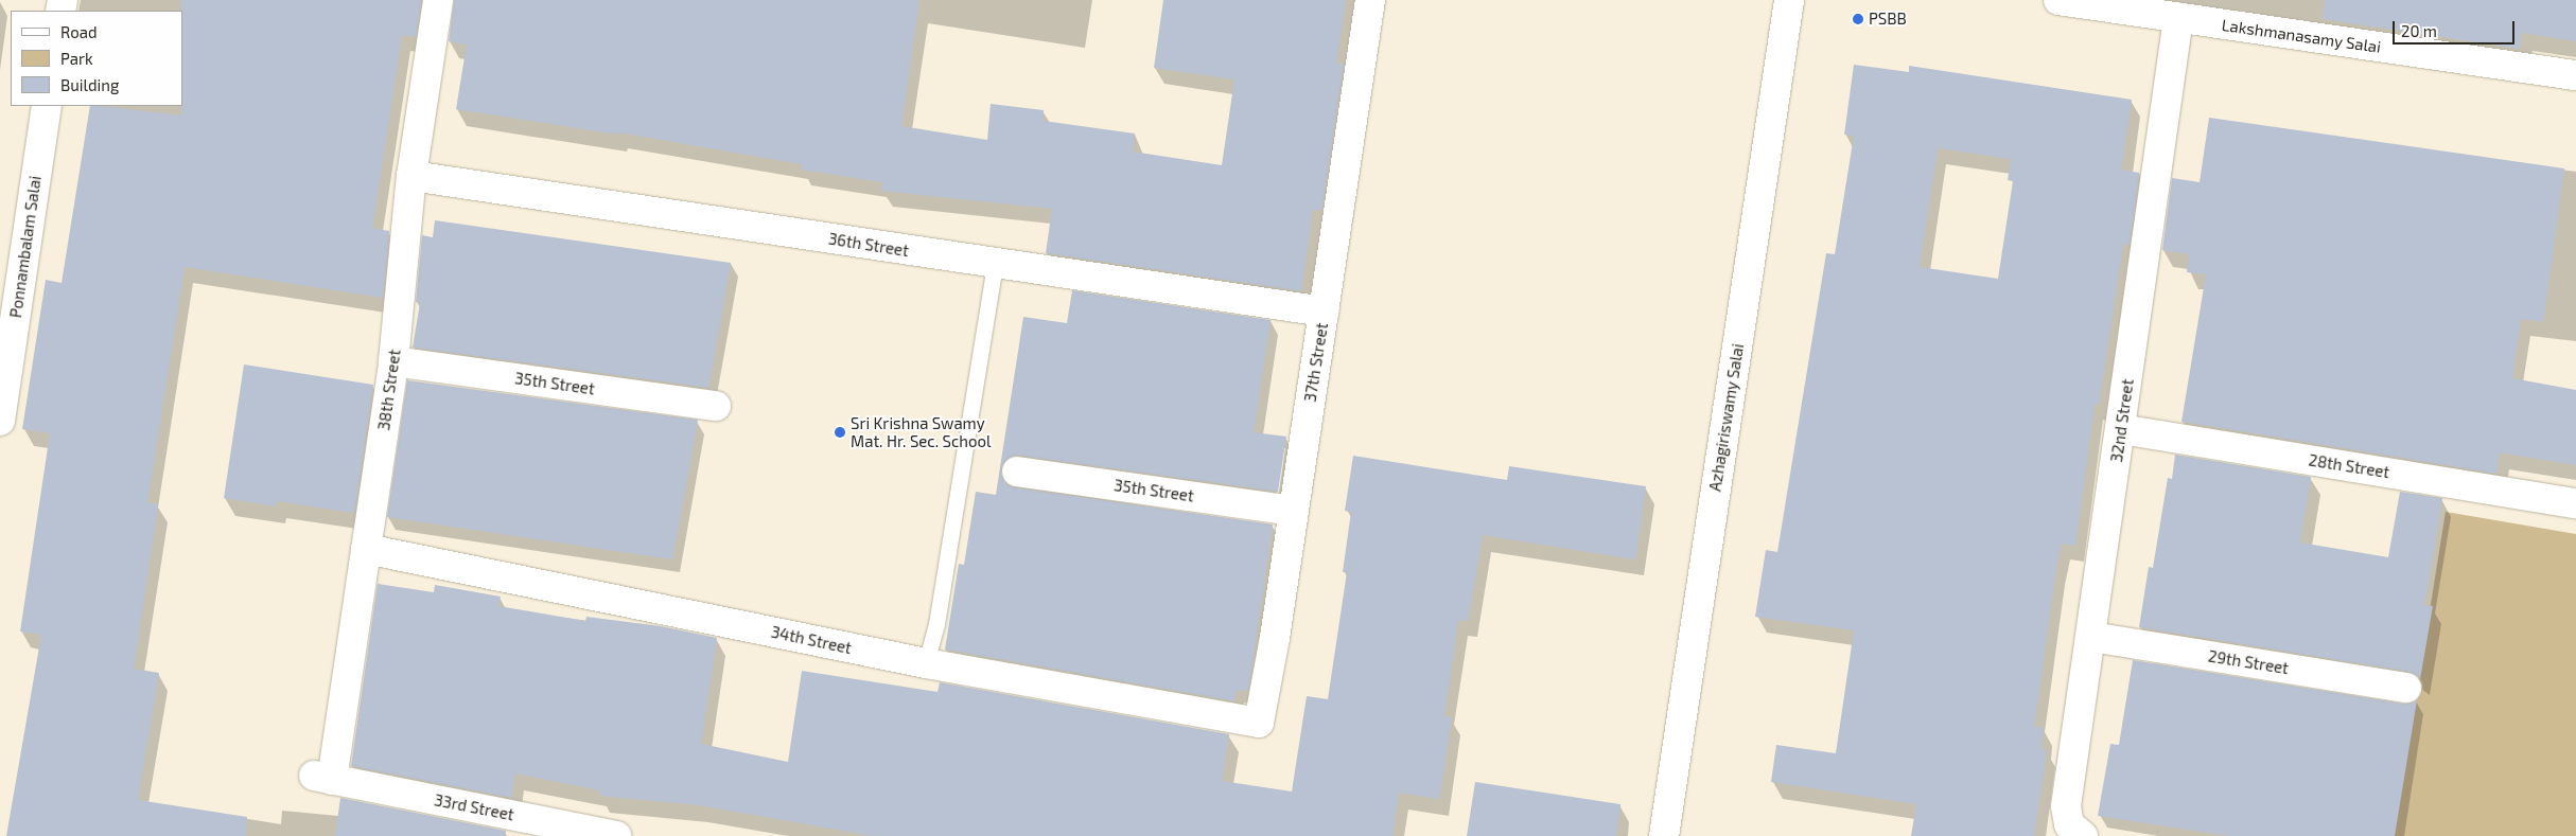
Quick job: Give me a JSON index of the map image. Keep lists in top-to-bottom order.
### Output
{
  "streets": {
    "street": [
      "Lakshmanasamy Salai",
      "36th Street",
      "Ponnambalam Salai",
      "37th Street",
      "35th Street",
      "38th Street",
      "Azhagiriswamy Salai",
      "32nd Street",
      "28th Street",
      "34th Street",
      "29th Street",
      "33rd Street"
    ]
  },
  "crossings": [
    ["Lakshmanasamy Salai", "32nd Street"],
    ["36th Street", "37th Street"],
    ["36th Street", "38th Street"],
    ["37th Street", "35th Street"],
    ["37th Street", "34th Street"],
    ["35th Street", "38th Street"],
    ["38th Street", "34th Street"],
    ["38th Street", "33rd Street"],
    ["32nd Street", "28th Street"],
    ["32nd Street", "29th Street"]
  ],
  "places": ["PSBB", "Sri Krishna Swamy Mat. Hr. Sec. School"],
  "legend": ["Road", "Park", "Building"],
  "scale_bar": "20 m"
}
